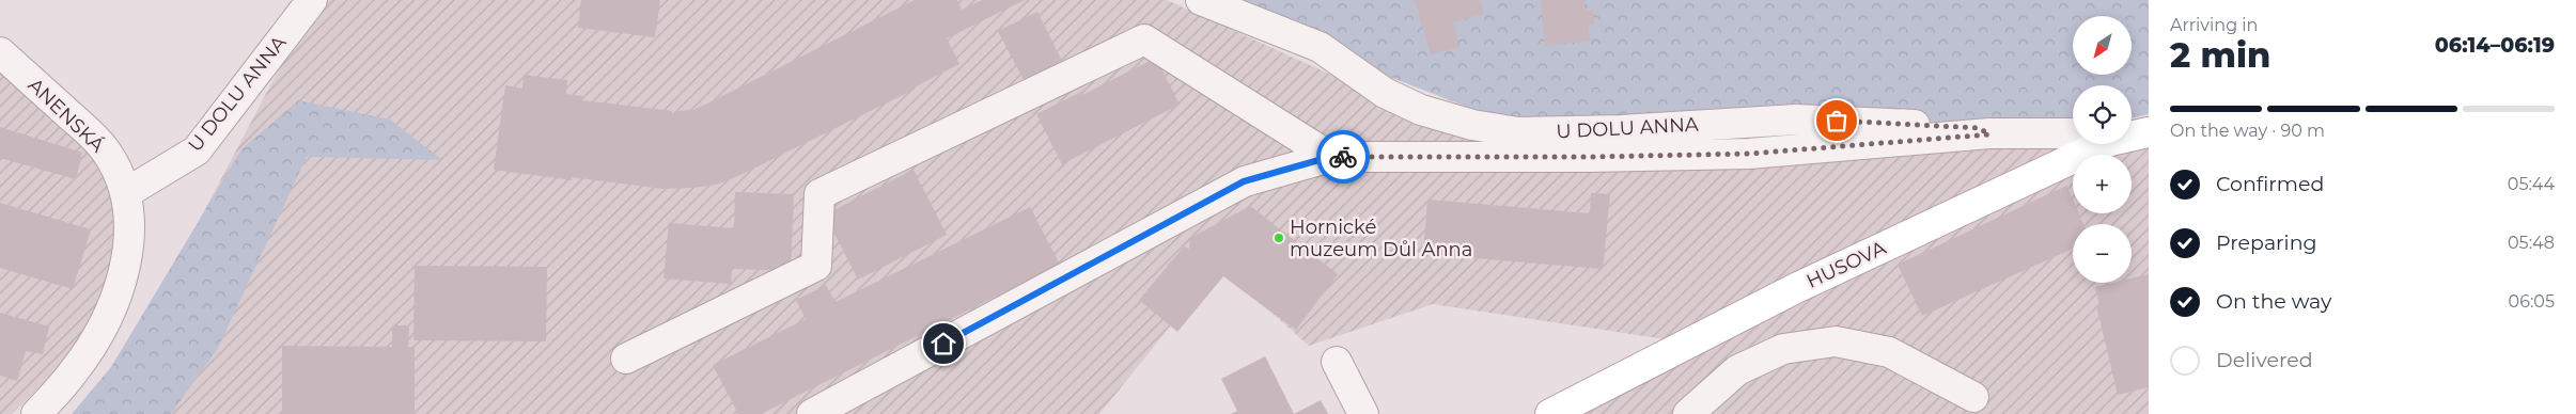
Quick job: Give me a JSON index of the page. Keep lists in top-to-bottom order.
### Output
{
  "streets": {
    "main road": ["HUSOVA"],
    "street": ["U DOLU ANNA", "ANENSKÁ"]
  },
  "crossings": [
    ["U DOLU ANNA", "ANENSKÁ"]
  ],
  "places": ["Hornické muzeum Důl Anna"],
  "north": "bottom left",
  "page": {
    "heading": ["2 min", "Arriving in", "06:14–06:19"],
    "map_buttons": ["+", "−"],
    "bar": "On the way · 90 m",
    "list": [
      ["Confirmed", "05:44"],
      ["Preparing", "05:48"],
      ["On the way", "06:05"],
      "Delivered"
    ]
  }
}
